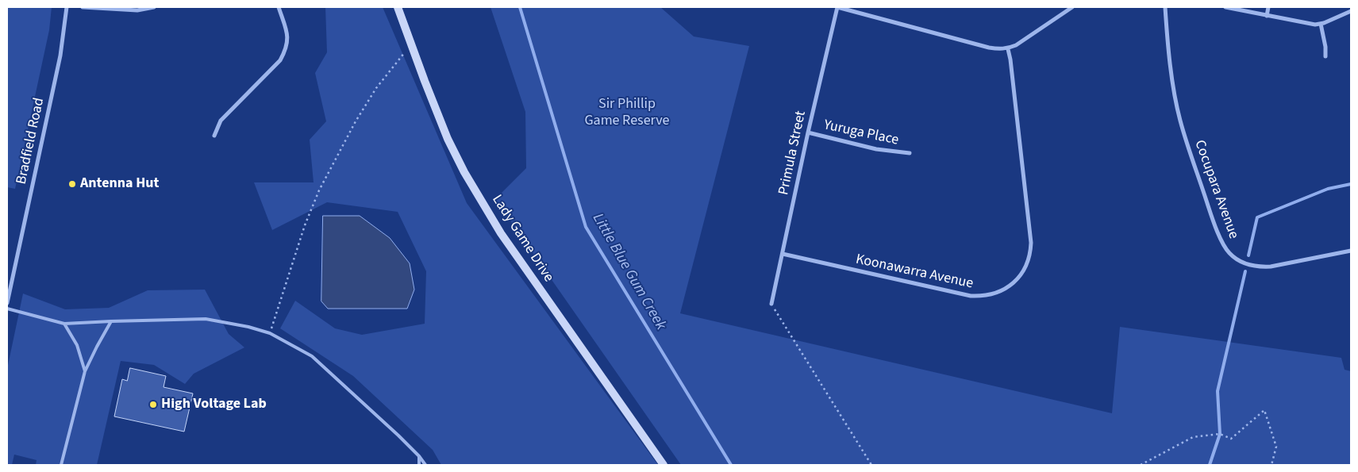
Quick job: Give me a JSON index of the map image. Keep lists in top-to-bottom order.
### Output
{
  "streets": {
    "main road": ["Lady Game Drive"],
    "street": [
      "Yuruga Place",
      "Bradfield Road",
      "Primula Street",
      "Cocupara Avenue",
      "Koonawarra Avenue"
    ]
  },
  "crossings": [
    ["Yuruga Place", "Primula Street"],
    ["Primula Street", "Koonawarra Avenue"]
  ],
  "water": ["Little Blue Gum Creek"],
  "parks": ["Sir Phillip Game Reserve"],
  "places": ["Antenna Hut", "High Voltage Lab"]
}
